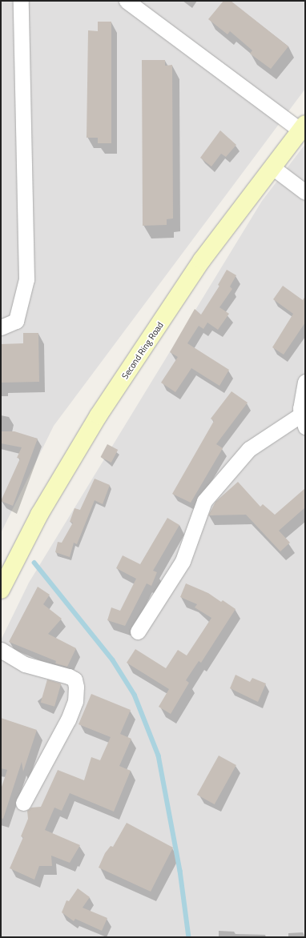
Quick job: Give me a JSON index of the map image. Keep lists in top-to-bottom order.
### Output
{
  "streets": {
    "main road": ["Second Ring Road"]
  }
}
